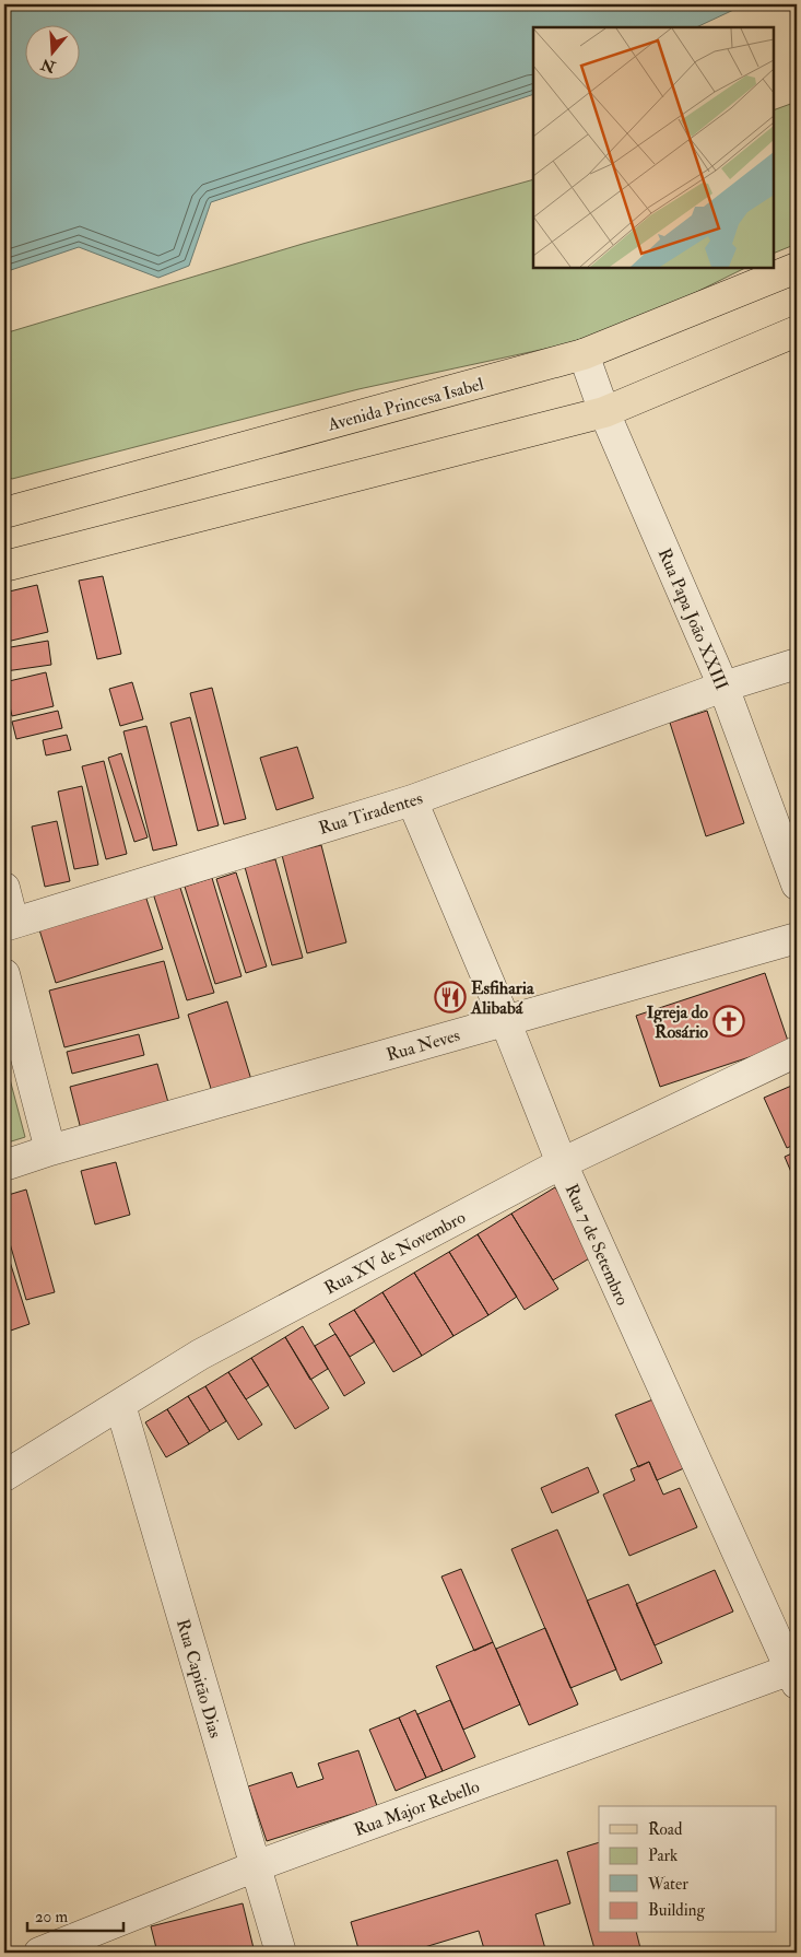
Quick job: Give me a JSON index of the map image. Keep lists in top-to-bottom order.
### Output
{
  "streets": {
    "main road": ["Avenida Princesa Isabel"],
    "street": [
      "Rua Papa João XXIII",
      "Rua Tiradentes",
      "Rua Neves",
      "Rua 7 de Setembro",
      "Rua XV de Novembro",
      "Rua Capitão Dias",
      "Rua Major Rebello"
    ]
  },
  "crossings": [
    ["Avenida Princesa Isabel", "Rua Papa João XXIII"],
    ["Rua Papa João XXIII", "Rua Tiradentes"],
    ["Rua Tiradentes", "Rua 7 de Setembro"],
    ["Rua Neves", "Rua 7 de Setembro"],
    ["Rua 7 de Setembro", "Rua XV de Novembro"],
    ["Rua 7 de Setembro", "Rua Major Rebello"],
    ["Rua XV de Novembro", "Rua Capitão Dias"],
    ["Rua Capitão Dias", "Rua Major Rebello"]
  ],
  "places": {
    "restaurant": ["Esfiharia Alibabá"],
    "church": ["Igreja do Rosário"]
  },
  "legend": [
    "Road",
    "Park",
    "Water",
    "Building"
  ],
  "scale_bar": "20 m",
  "north": "bottom"
}
